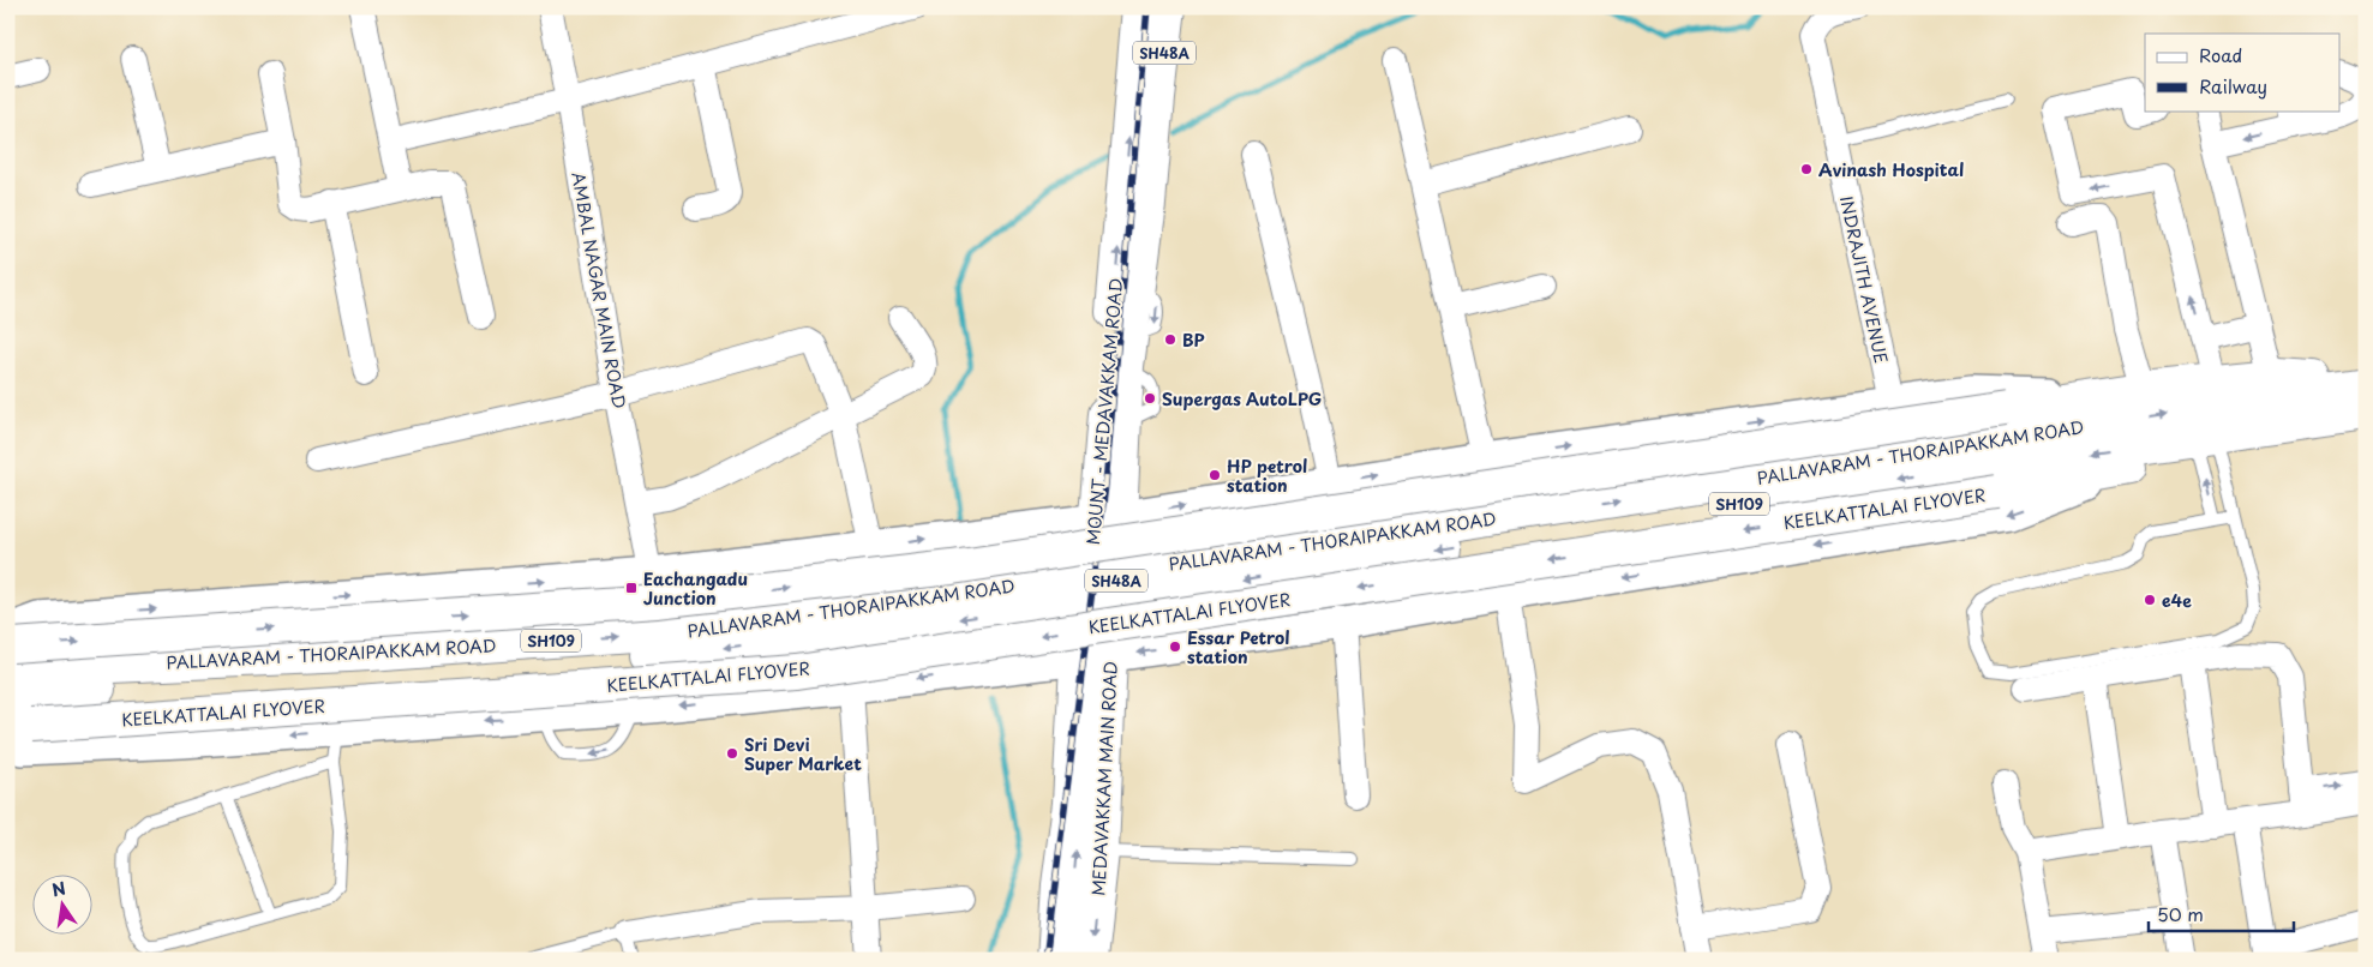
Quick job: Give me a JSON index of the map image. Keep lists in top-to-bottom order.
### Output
{
  "streets": {
    "main road": [
      "SH48A",
      "MOUNT - MEDAVAKKAM ROAD",
      "PALLAVARAM - THORAIPAKKAM ROAD",
      "SH109",
      "KEELKATTALAI FLYOVER",
      "MEDAVAKKAM MAIN ROAD"
    ],
    "street": ["INDRAJITH AVENUE", "AMBAL NAGAR MAIN ROAD"]
  },
  "crossings": [
    ["SH48A", "MEDAVAKKAM MAIN ROAD"],
    ["AMBAL NAGAR MAIN ROAD", "PALLAVARAM - THORAIPAKKAM ROAD"],
    ["MOUNT - MEDAVAKKAM ROAD", "MEDAVAKKAM MAIN ROAD"],
    ["PALLAVARAM - THORAIPAKKAM ROAD", "KEELKATTALAI FLYOVER"],
    ["PALLAVARAM - THORAIPAKKAM ROAD", "MEDAVAKKAM MAIN ROAD"]
  ],
  "one_way": ["MOUNT - MEDAVAKKAM ROAD", "MEDAVAKKAM MAIN ROAD"],
  "places": {
    "other": [
      "Avinash Hospital",
      "BP",
      "Supergas AutoLPG",
      "HP petrol station",
      "e4e",
      "Essar Petrol station",
      "Sri Devi Super Market"
    ],
    "transit": ["Eachangadu Junction"]
  },
  "legend": ["Road", "Railway"],
  "scale_bar": "50 m",
  "north": "top"
}
